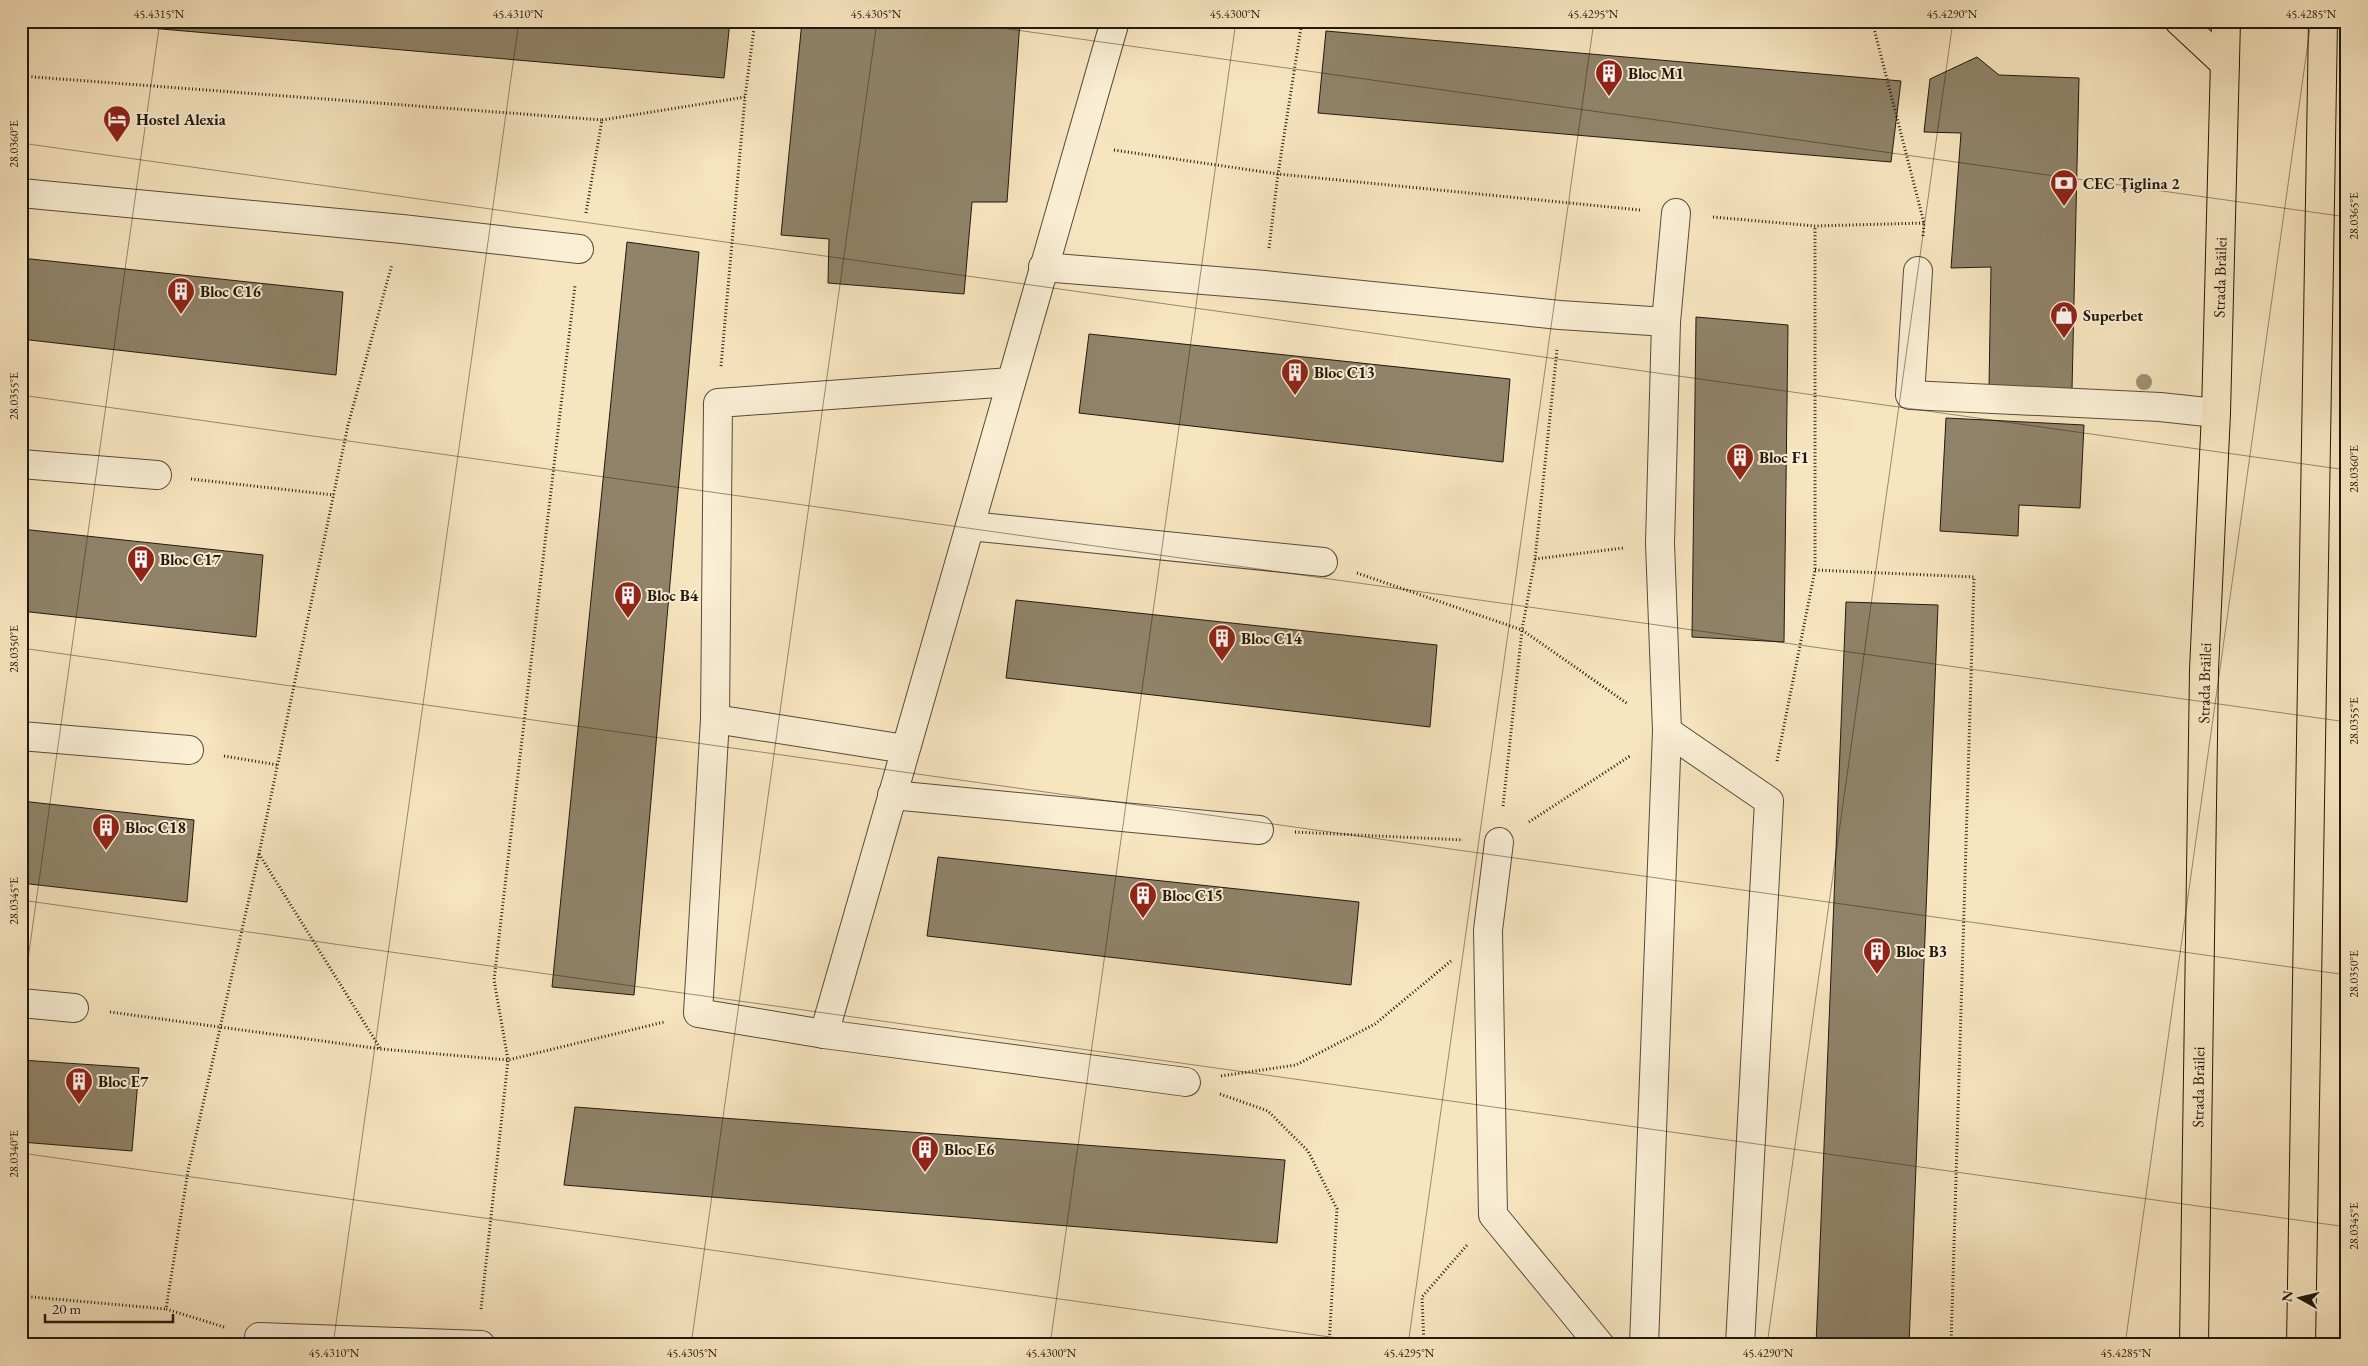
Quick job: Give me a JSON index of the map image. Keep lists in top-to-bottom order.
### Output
{
  "streets": {
    "main road": ["Strada Brăilei"]
  },
  "places": {
    "building": [
      "Bloc M1",
      "Bloc C16",
      "Bloc C13",
      "Bloc F1",
      "Bloc C17",
      "Bloc B4",
      "Bloc C14",
      "Bloc C18",
      "Bloc C15",
      "Bloc B3",
      "Bloc E7",
      "Bloc E6"
    ],
    "hotel": ["Hostel Alexia"],
    "bank": ["CEC Țiglina 2"],
    "shop": ["Superbet"]
  },
  "scale_bar": "20 m",
  "north": "left",
  "coordinates": [
    "45.4315°N",
    "45.4310°N",
    "45.4305°N",
    "45.4300°N",
    "45.4295°N",
    "45.4290°N",
    "45.4285°N",
    "28.0360°E",
    "28.0365°E",
    "28.0355°E",
    "28.0350°E",
    "28.0345°E",
    "28.0340°E"
  ]
}
